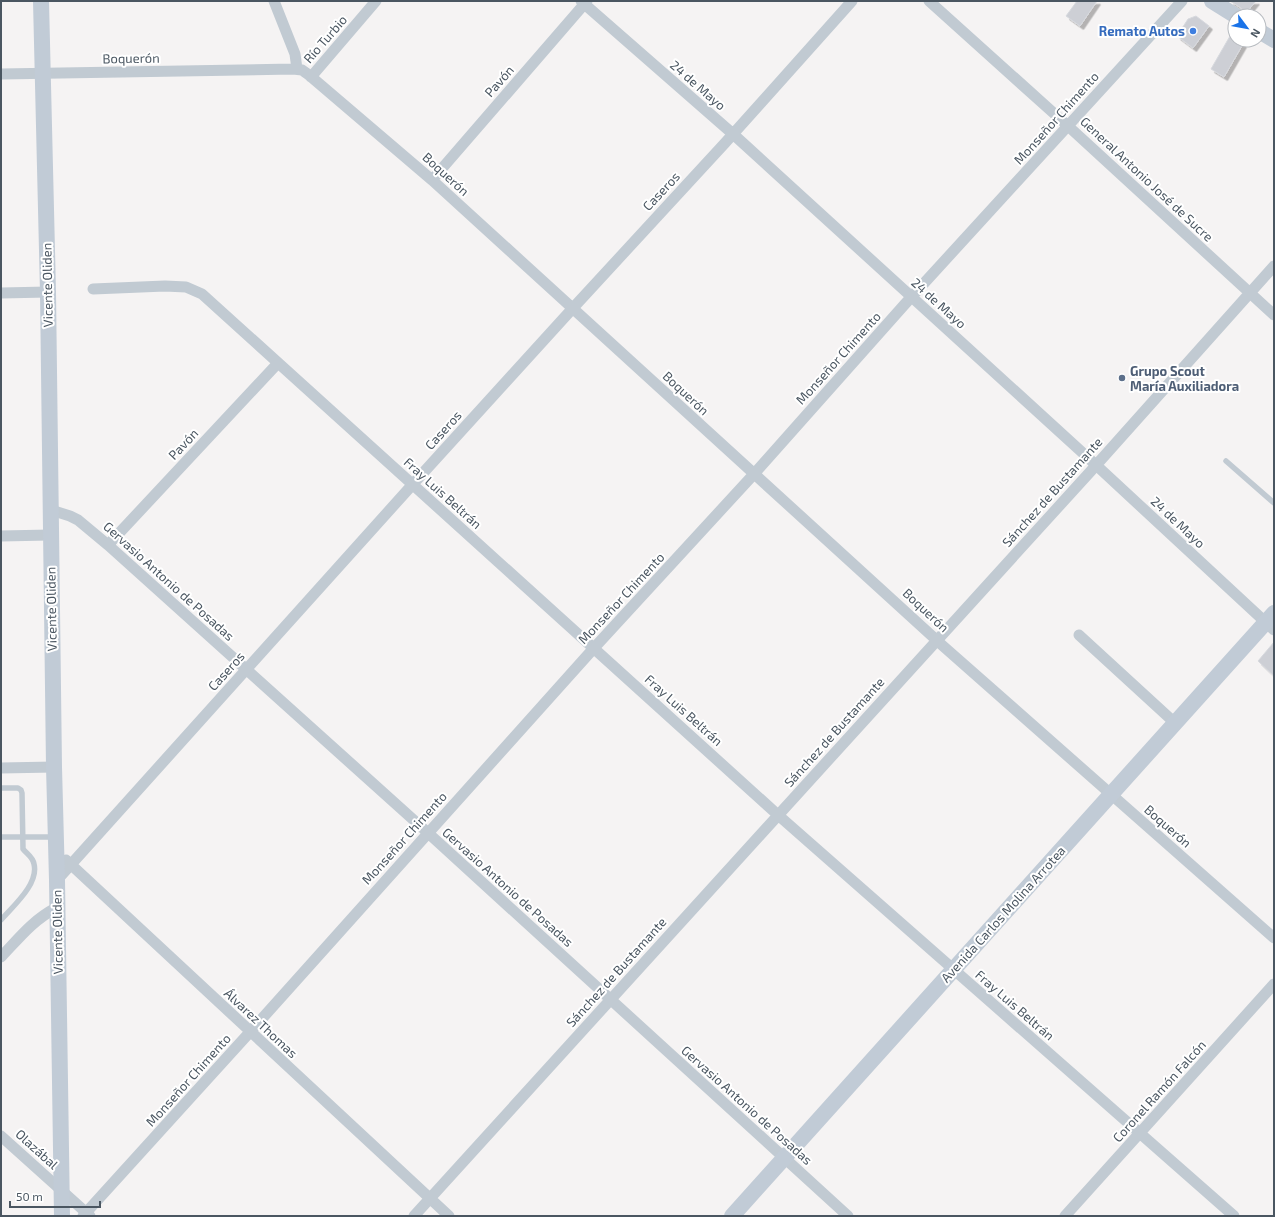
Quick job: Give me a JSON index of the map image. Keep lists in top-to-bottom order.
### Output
{
  "streets": {
    "street": [
      "Río Turbio",
      "Boquerón",
      "Pavón",
      "24 de Mayo",
      "Monseñor Chimento",
      "General Antonio José de Sucre",
      "Caseros",
      "Vicente Oliden",
      "Sánchez de Bustamante",
      "Fray Luis Beltrán",
      "Gervasio Antonio de Posadas",
      "Avenida Carlos Molina Arrotea",
      "Álvarez Thomas",
      "Coronel Ramón Falcón",
      "Olazábal"
    ]
  },
  "crossings": [
    ["Río Turbio", "Boquerón"],
    ["Boquerón", "Pavón"],
    ["Boquerón", "Monseñor Chimento"],
    ["Boquerón", "Caseros"],
    ["Boquerón", "Vicente Oliden"],
    ["Boquerón", "Sánchez de Bustamante"],
    ["Boquerón", "Avenida Carlos Molina Arrotea"],
    ["Pavón", "24 de Mayo"],
    ["Pavón", "Fray Luis Beltrán"],
    ["Pavón", "Gervasio Antonio de Posadas"],
    ["24 de Mayo", "Monseñor Chimento"],
    ["24 de Mayo", "Caseros"],
    ["24 de Mayo", "Sánchez de Bustamante"],
    ["24 de Mayo", "Avenida Carlos Molina Arrotea"],
    ["Monseñor Chimento", "General Antonio José de Sucre"],
    ["Monseñor Chimento", "Fray Luis Beltrán"],
    ["Monseñor Chimento", "Gervasio Antonio de Posadas"],
    ["Monseñor Chimento", "Álvarez Thomas"],
    ["Monseñor Chimento", "Olazábal"],
    ["General Antonio José de Sucre", "Sánchez de Bustamante"],
    ["Caseros", "Vicente Oliden"],
    ["Caseros", "Fray Luis Beltrán"],
    ["Caseros", "Gervasio Antonio de Posadas"],
    ["Caseros", "Álvarez Thomas"],
    ["Vicente Oliden", "Gervasio Antonio de Posadas"],
    ["Vicente Oliden", "Álvarez Thomas"],
    ["Vicente Oliden", "Olazábal"],
    ["Sánchez de Bustamante", "Fray Luis Beltrán"],
    ["Sánchez de Bustamante", "Gervasio Antonio de Posadas"],
    ["Sánchez de Bustamante", "Álvarez Thomas"],
    ["Fray Luis Beltrán", "Avenida Carlos Molina Arrotea"],
    ["Fray Luis Beltrán", "Coronel Ramón Falcón"],
    ["Gervasio Antonio de Posadas", "Avenida Carlos Molina Arrotea"]
  ],
  "places": ["Remato Autos", "Grupo Scout María Auxiliadora"],
  "scale_bar": "50 m",
  "north": "bottom right"
}
